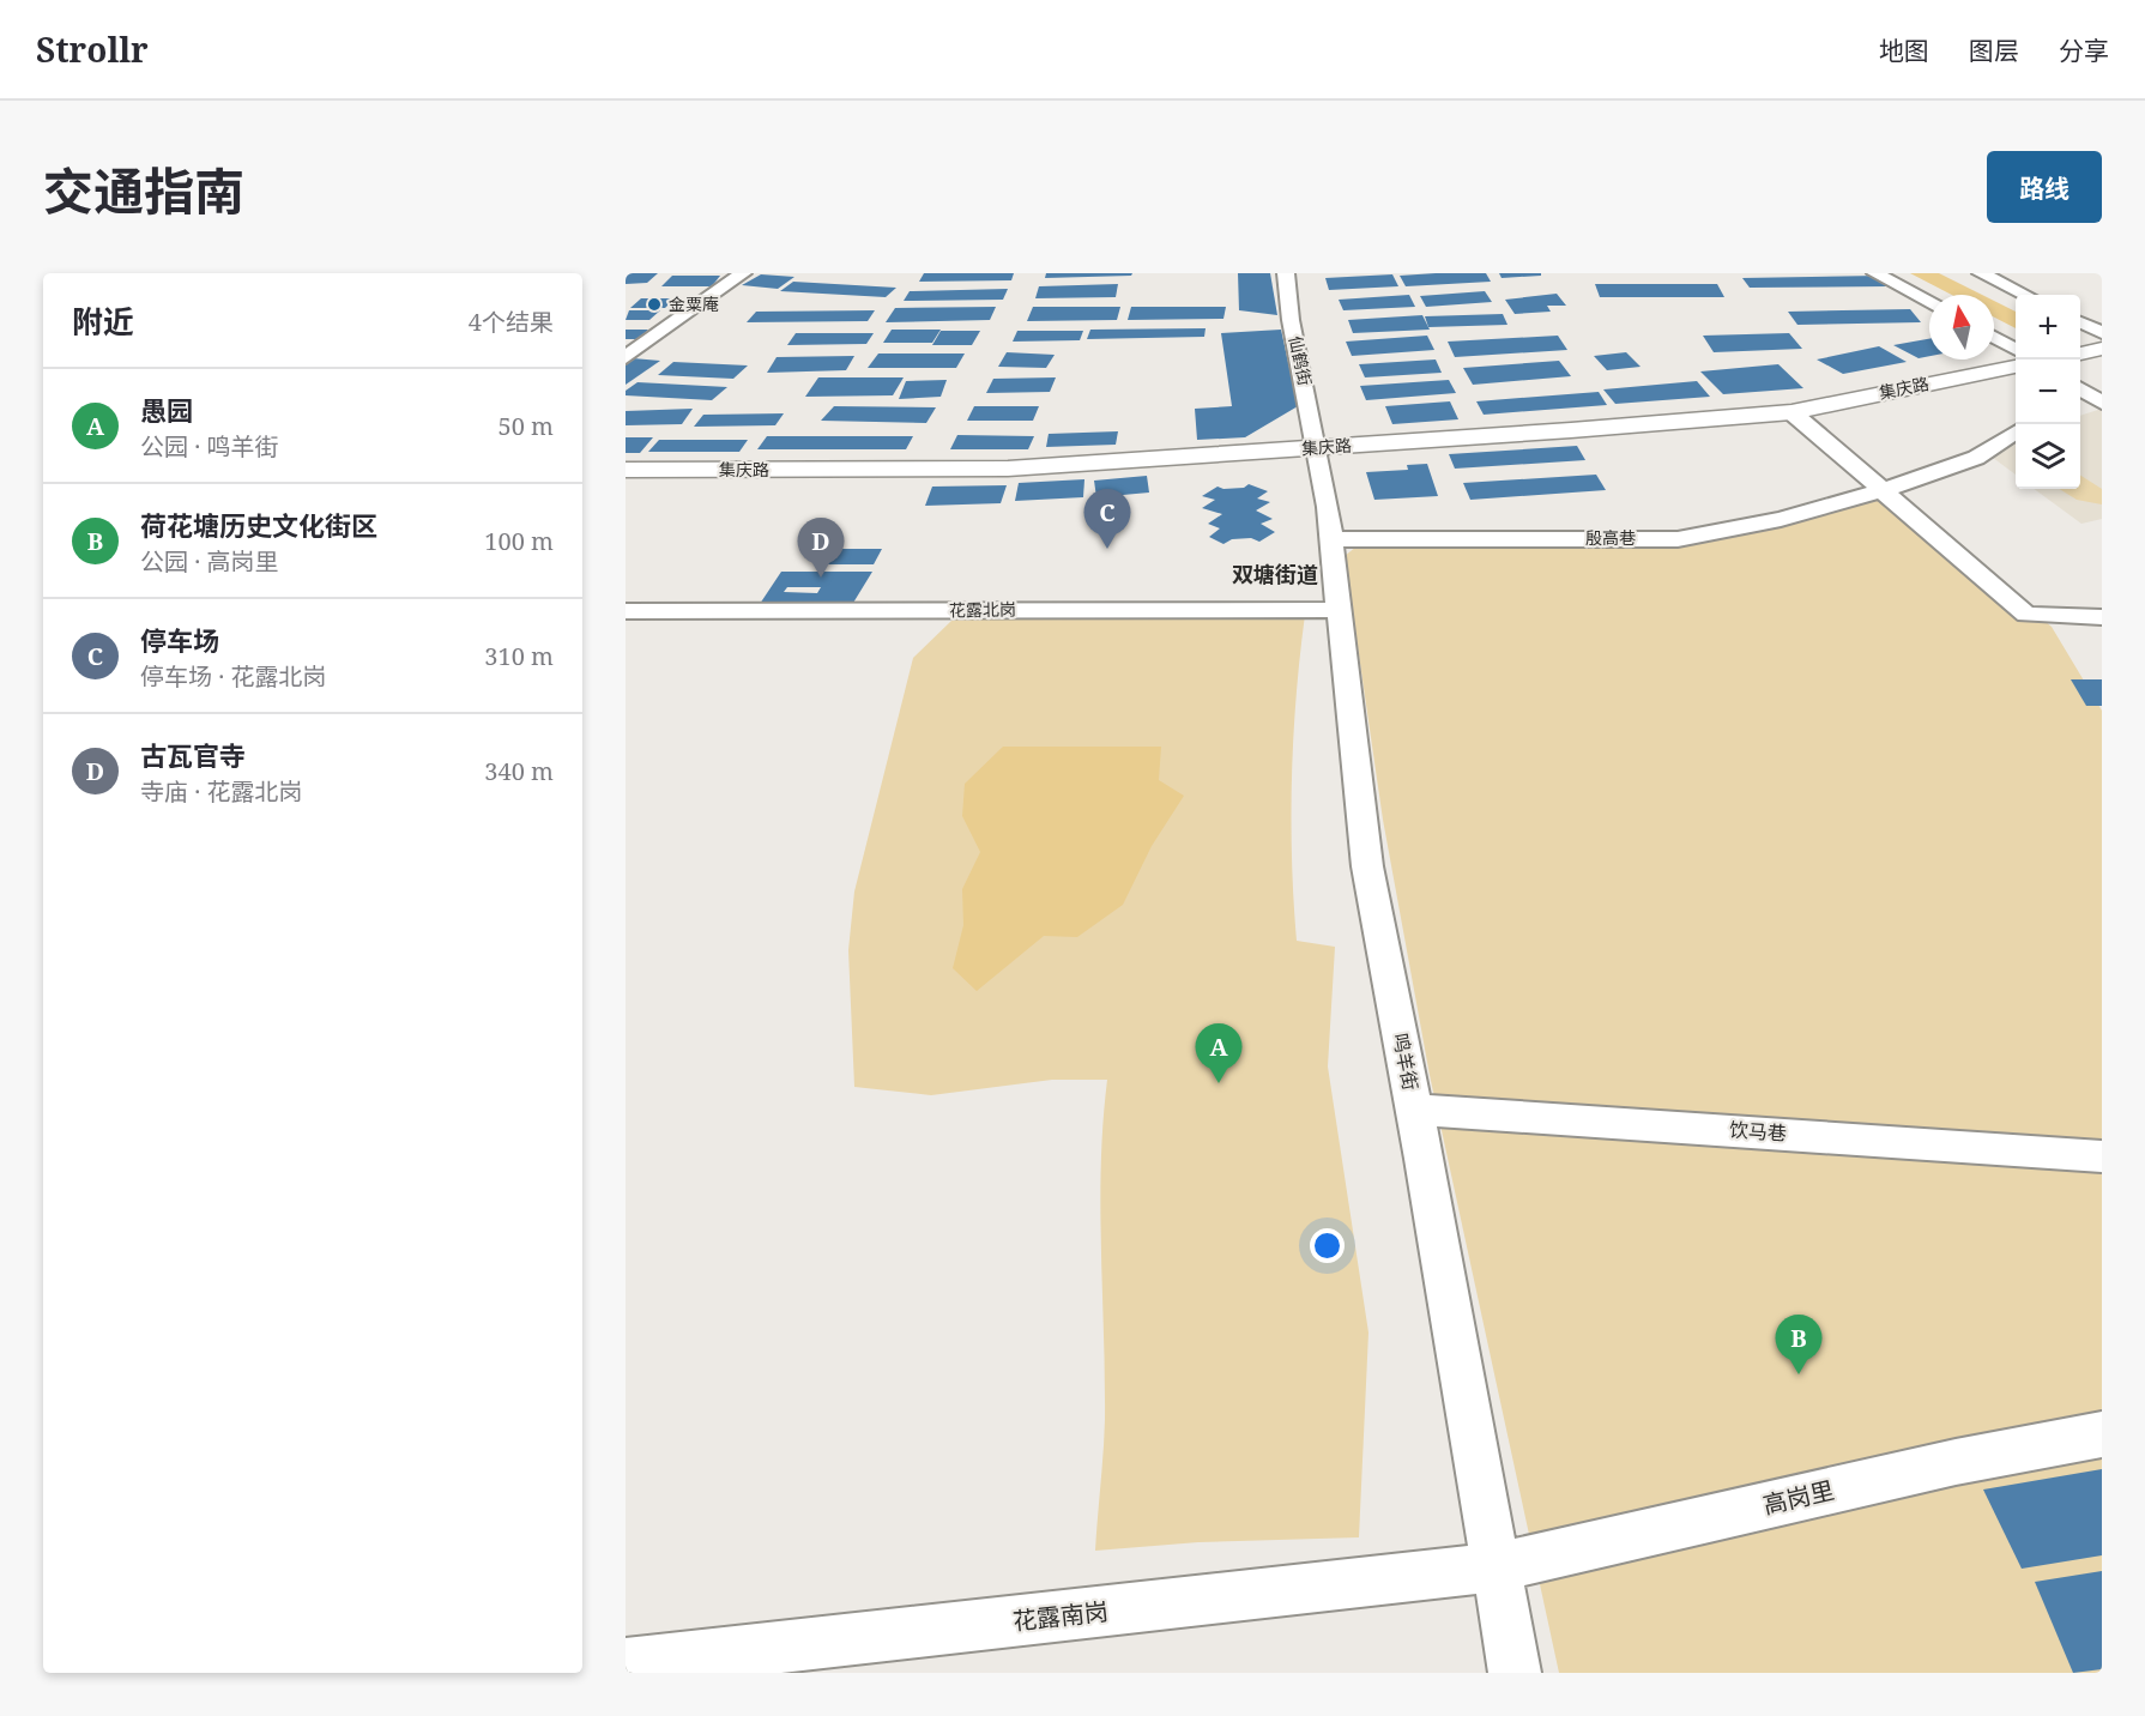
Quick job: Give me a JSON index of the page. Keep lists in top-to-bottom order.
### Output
{
  "streets": {
    "main road": ["集庆路"],
    "street": [
      "仙鹤街",
      "殷高巷",
      "花露北岗",
      "鸣羊街",
      "饮马巷",
      "高岗里",
      "花露南岗"
    ]
  },
  "crossings": [
    ["仙鹤街", "集庆路"],
    ["仙鹤街", "鸣羊街"],
    ["集庆路", "鸣羊街"],
    ["殷高巷", "鸣羊街"],
    ["花露北岗", "鸣羊街"],
    ["鸣羊街", "饮马巷"],
    ["鸣羊街", "高岗里"],
    ["鸣羊街", "花露南岗"],
    ["高岗里", "花露南岗"]
  ],
  "districts": ["双塘街道"],
  "places": ["金粟庵"],
  "north": "top",
  "page": {
    "header": "Strollr",
    "nav": ["地图", "图层", "分享"],
    "title": "交通指南",
    "buttons": "路线",
    "heading": ["附近", "4个结果"],
    "map_buttons": ["+", "−"],
    "list": [
      {
        "mark": "A",
        "name": "愚园",
        "note": "公园 · 鸣羊街",
        "value": "50 m"
      },
      {
        "mark": "B",
        "name": "荷花塘历史文化街区",
        "note": "公园 · 高岗里",
        "value": "100 m"
      },
      {
        "mark": "C",
        "name": "停车场",
        "note": "停车场 · 花露北岗",
        "value": "310 m"
      },
      {
        "mark": "D",
        "name": "古瓦官寺",
        "note": "寺庙 · 花露北岗",
        "value": "340 m"
      }
    ],
    "pins": [
      "C",
      "D",
      "A",
      "B"
    ]
  }
}
